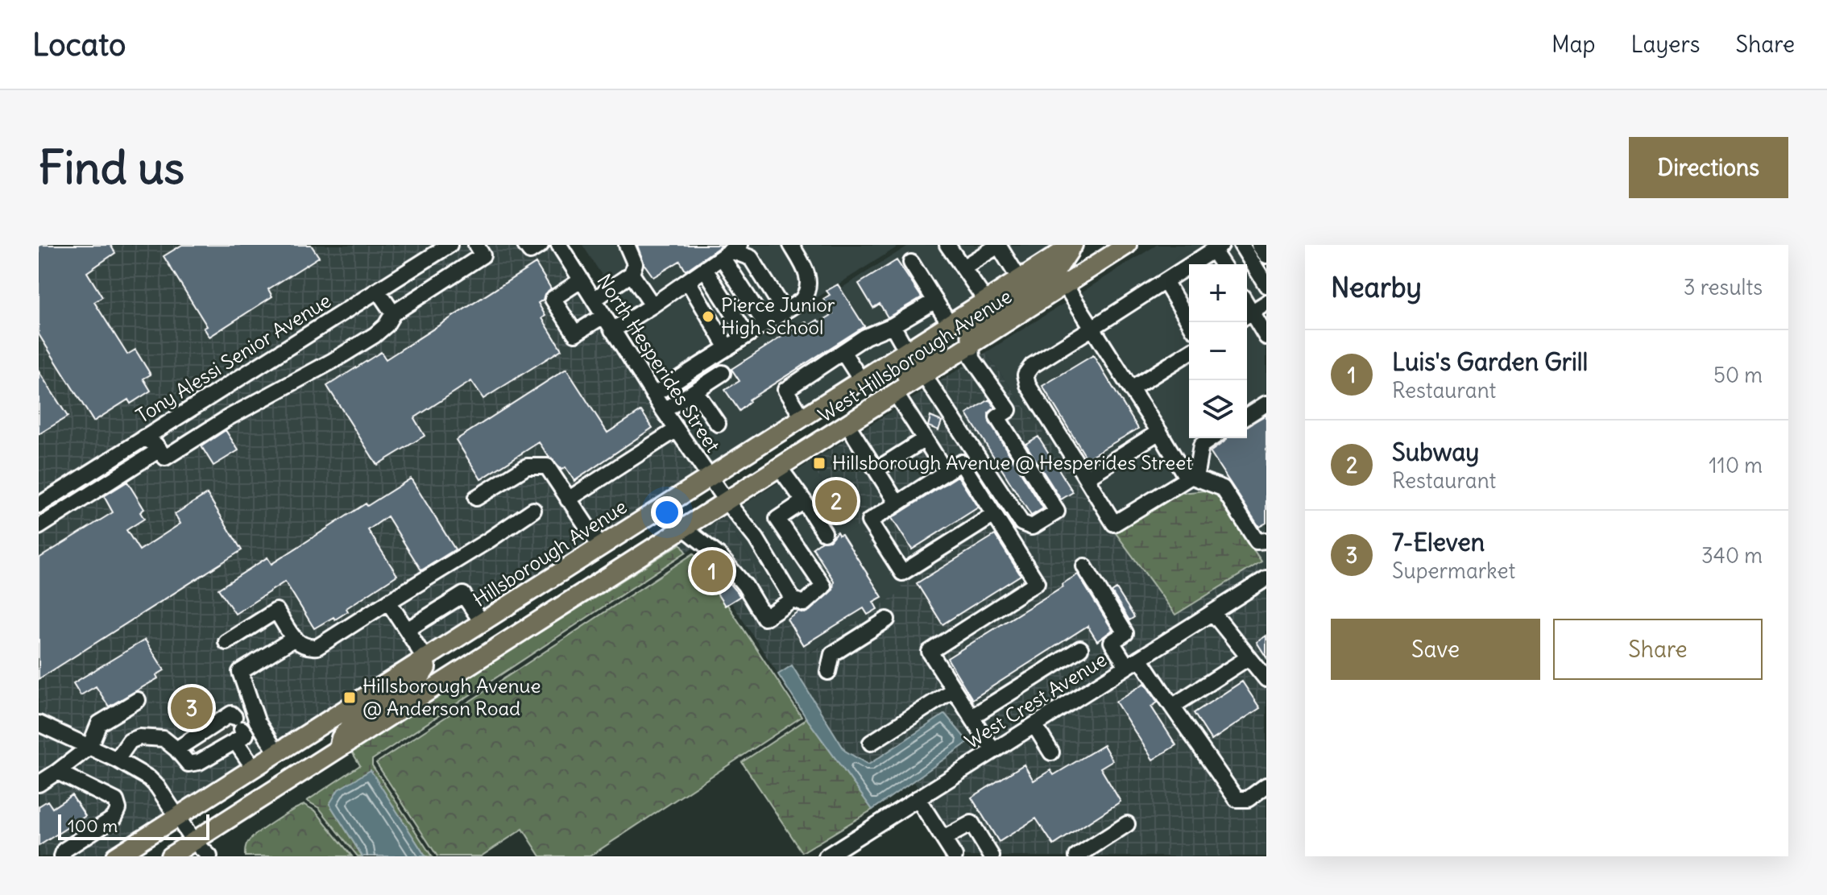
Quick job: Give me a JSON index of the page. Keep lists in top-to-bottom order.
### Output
{
  "streets": {
    "main road": ["West Hillsborough Avenue", "Hillsborough Avenue"],
    "street": ["Tony Alessi Senior Avenue", "North Hesperides Street", "West Crest Avenue"]
  },
  "crossings": [
    ["West Hillsborough Avenue", "North Hesperides Street"],
    ["North Hesperides Street", "Hillsborough Avenue"]
  ],
  "places": {
    "other": ["Pierce Junior High School"],
    "transit": ["Hillsborough Avenue @ Hesperides Street", "Hillsborough Avenue @ Anderson Road"]
  },
  "scale_bar": "100 m",
  "page": {
    "header": "Locato",
    "nav": ["Map", "Layers", "Share"],
    "buttons": [
      "Directions",
      ["Save", "Share"]
    ],
    "title": "Find us",
    "heading": ["Nearby", "3 results"],
    "map_buttons": ["+", "−"],
    "list": [
      {
        "mark": "1",
        "name": "Luis's Garden Grill",
        "note": "Restaurant",
        "value": "50 m"
      },
      {
        "mark": "2",
        "name": "Subway",
        "note": "Restaurant",
        "value": "110 m"
      },
      {
        "mark": "3",
        "name": "7-Eleven",
        "note": "Supermarket",
        "value": "340 m"
      }
    ],
    "pins": ["2", "1", "3"],
    "scale": "100 m"
  }
}
